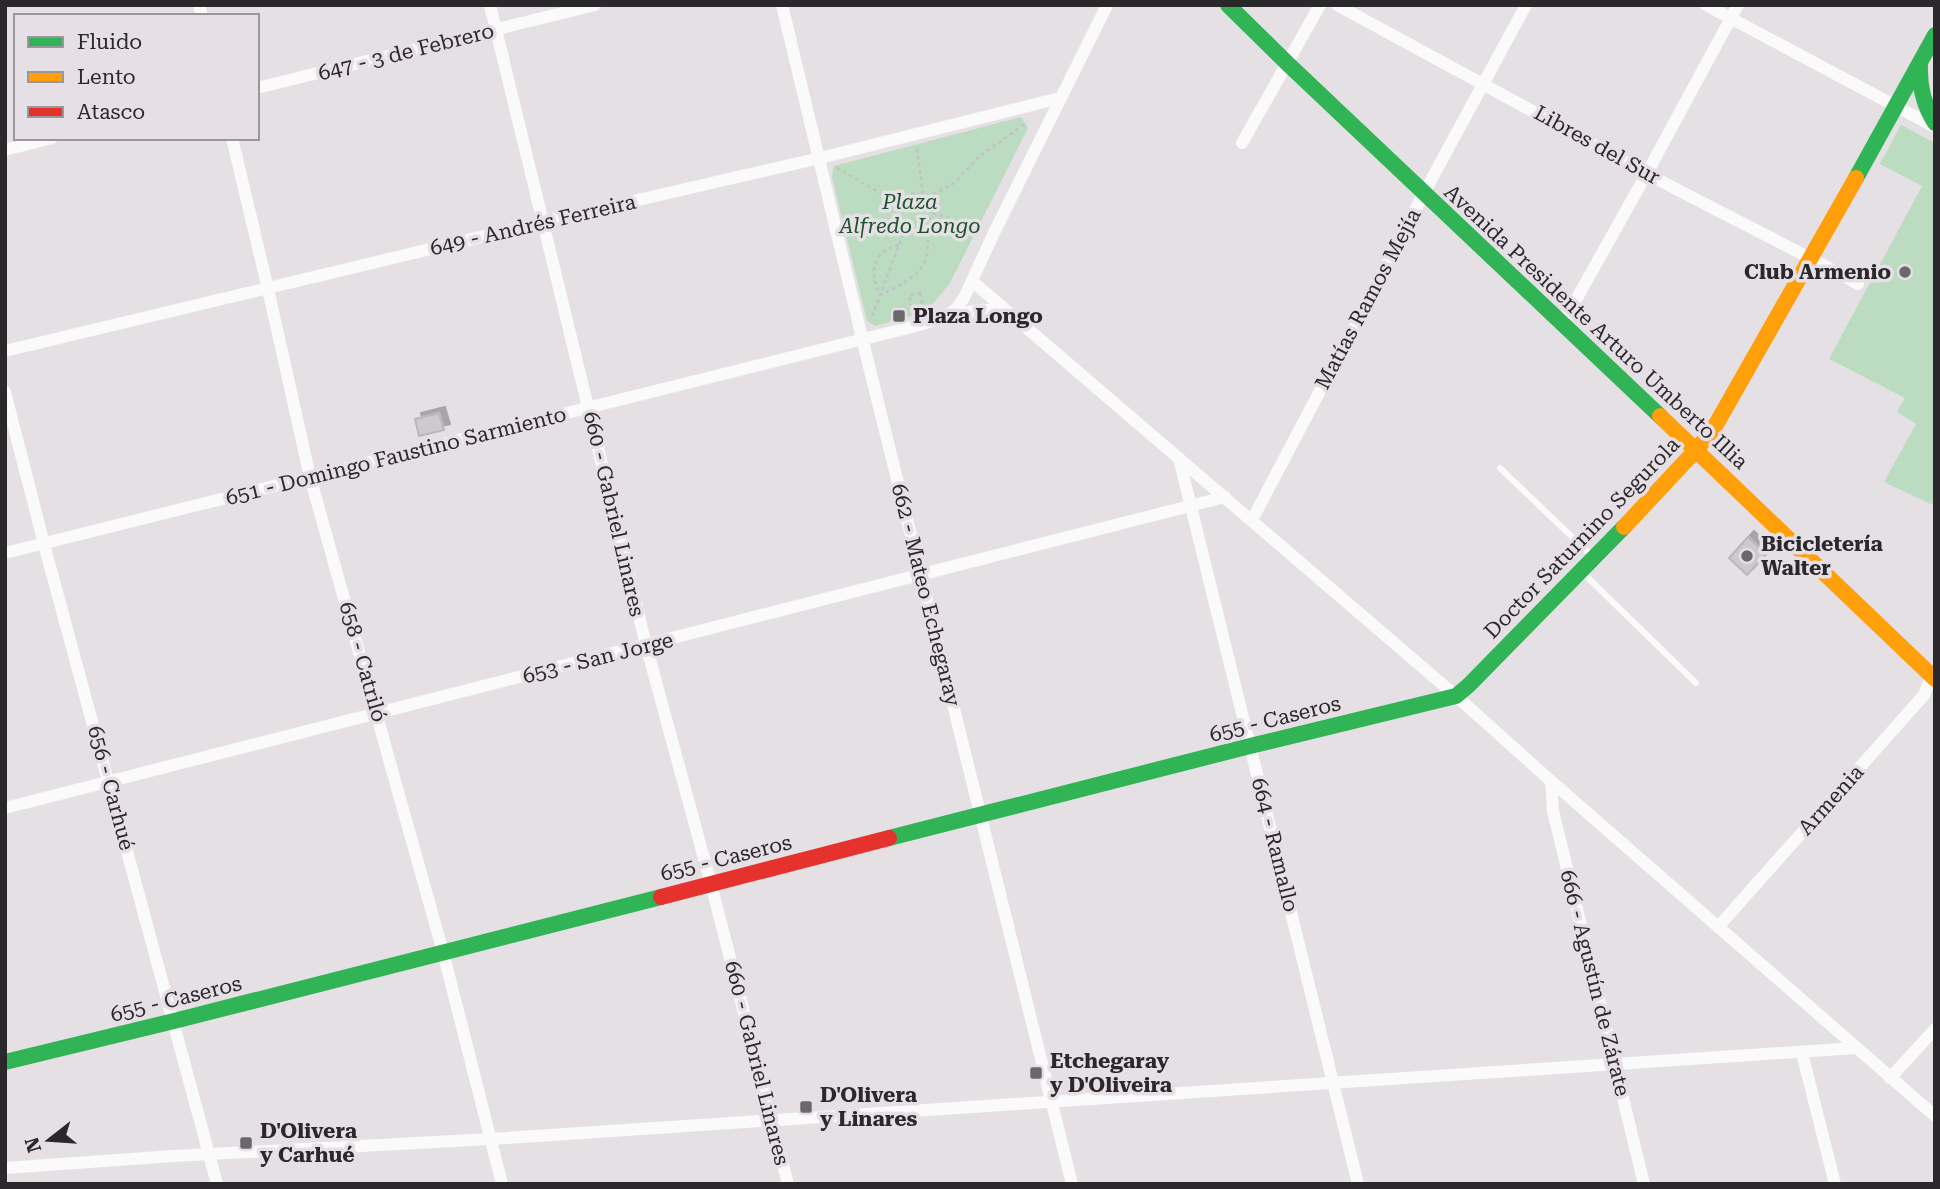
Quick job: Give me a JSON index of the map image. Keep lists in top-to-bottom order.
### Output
{
  "streets": {
    "street": [
      "647 - 3 de Febrero",
      "Libres del Sur",
      "649 - Andrés Ferreira",
      "Matías Ramos Mejía",
      "Avenida Presidente Arturo Umberto Illia",
      "651 - Domingo Faustino Sarmiento",
      "660 - Gabriel Linares",
      "Doctor Saturnino Segurola",
      "662 - Mateo Echegaray",
      "653 - San Jorge",
      "658 - Catriló",
      "655 - Caseros",
      "656 - Carhué",
      "Armenia",
      "664 - Ramallo",
      "666 - Agustín de Zárate"
    ]
  },
  "crossings": [
    ["647 - 3 de Febrero", "660 - Gabriel Linares"],
    ["Libres del Sur", "Matías Ramos Mejía"],
    ["Libres del Sur", "Doctor Saturnino Segurola"],
    ["649 - Andrés Ferreira", "660 - Gabriel Linares"],
    ["649 - Andrés Ferreira", "662 - Mateo Echegaray"],
    ["649 - Andrés Ferreira", "658 - Catriló"],
    ["Matías Ramos Mejía", "Avenida Presidente Arturo Umberto Illia"],
    ["Avenida Presidente Arturo Umberto Illia", "Doctor Saturnino Segurola"],
    ["Avenida Presidente Arturo Umberto Illia", "Armenia"],
    ["651 - Domingo Faustino Sarmiento", "660 - Gabriel Linares"],
    ["651 - Domingo Faustino Sarmiento", "662 - Mateo Echegaray"],
    ["651 - Domingo Faustino Sarmiento", "658 - Catriló"],
    ["651 - Domingo Faustino Sarmiento", "656 - Carhué"],
    ["660 - Gabriel Linares", "653 - San Jorge"],
    ["660 - Gabriel Linares", "655 - Caseros"],
    ["Doctor Saturnino Segurola", "655 - Caseros"],
    ["662 - Mateo Echegaray", "653 - San Jorge"],
    ["662 - Mateo Echegaray", "655 - Caseros"],
    ["653 - San Jorge", "658 - Catriló"],
    ["653 - San Jorge", "656 - Carhué"],
    ["653 - San Jorge", "664 - Ramallo"],
    ["658 - Catriló", "655 - Caseros"],
    ["655 - Caseros", "656 - Carhué"],
    ["655 - Caseros", "664 - Ramallo"]
  ],
  "parks": ["Plaza Alfredo Longo"],
  "places": {
    "other": ["Club Armenio", "Bicicletería Walter"],
    "transit": [
      "Plaza Longo",
      "Etchegaray y D'Oliveira",
      "D'Olivera y Linares",
      "D'Olivera y Carhué"
    ]
  },
  "legend": ["Fluido", "Lento", "Atasco"],
  "north": "left"
}
